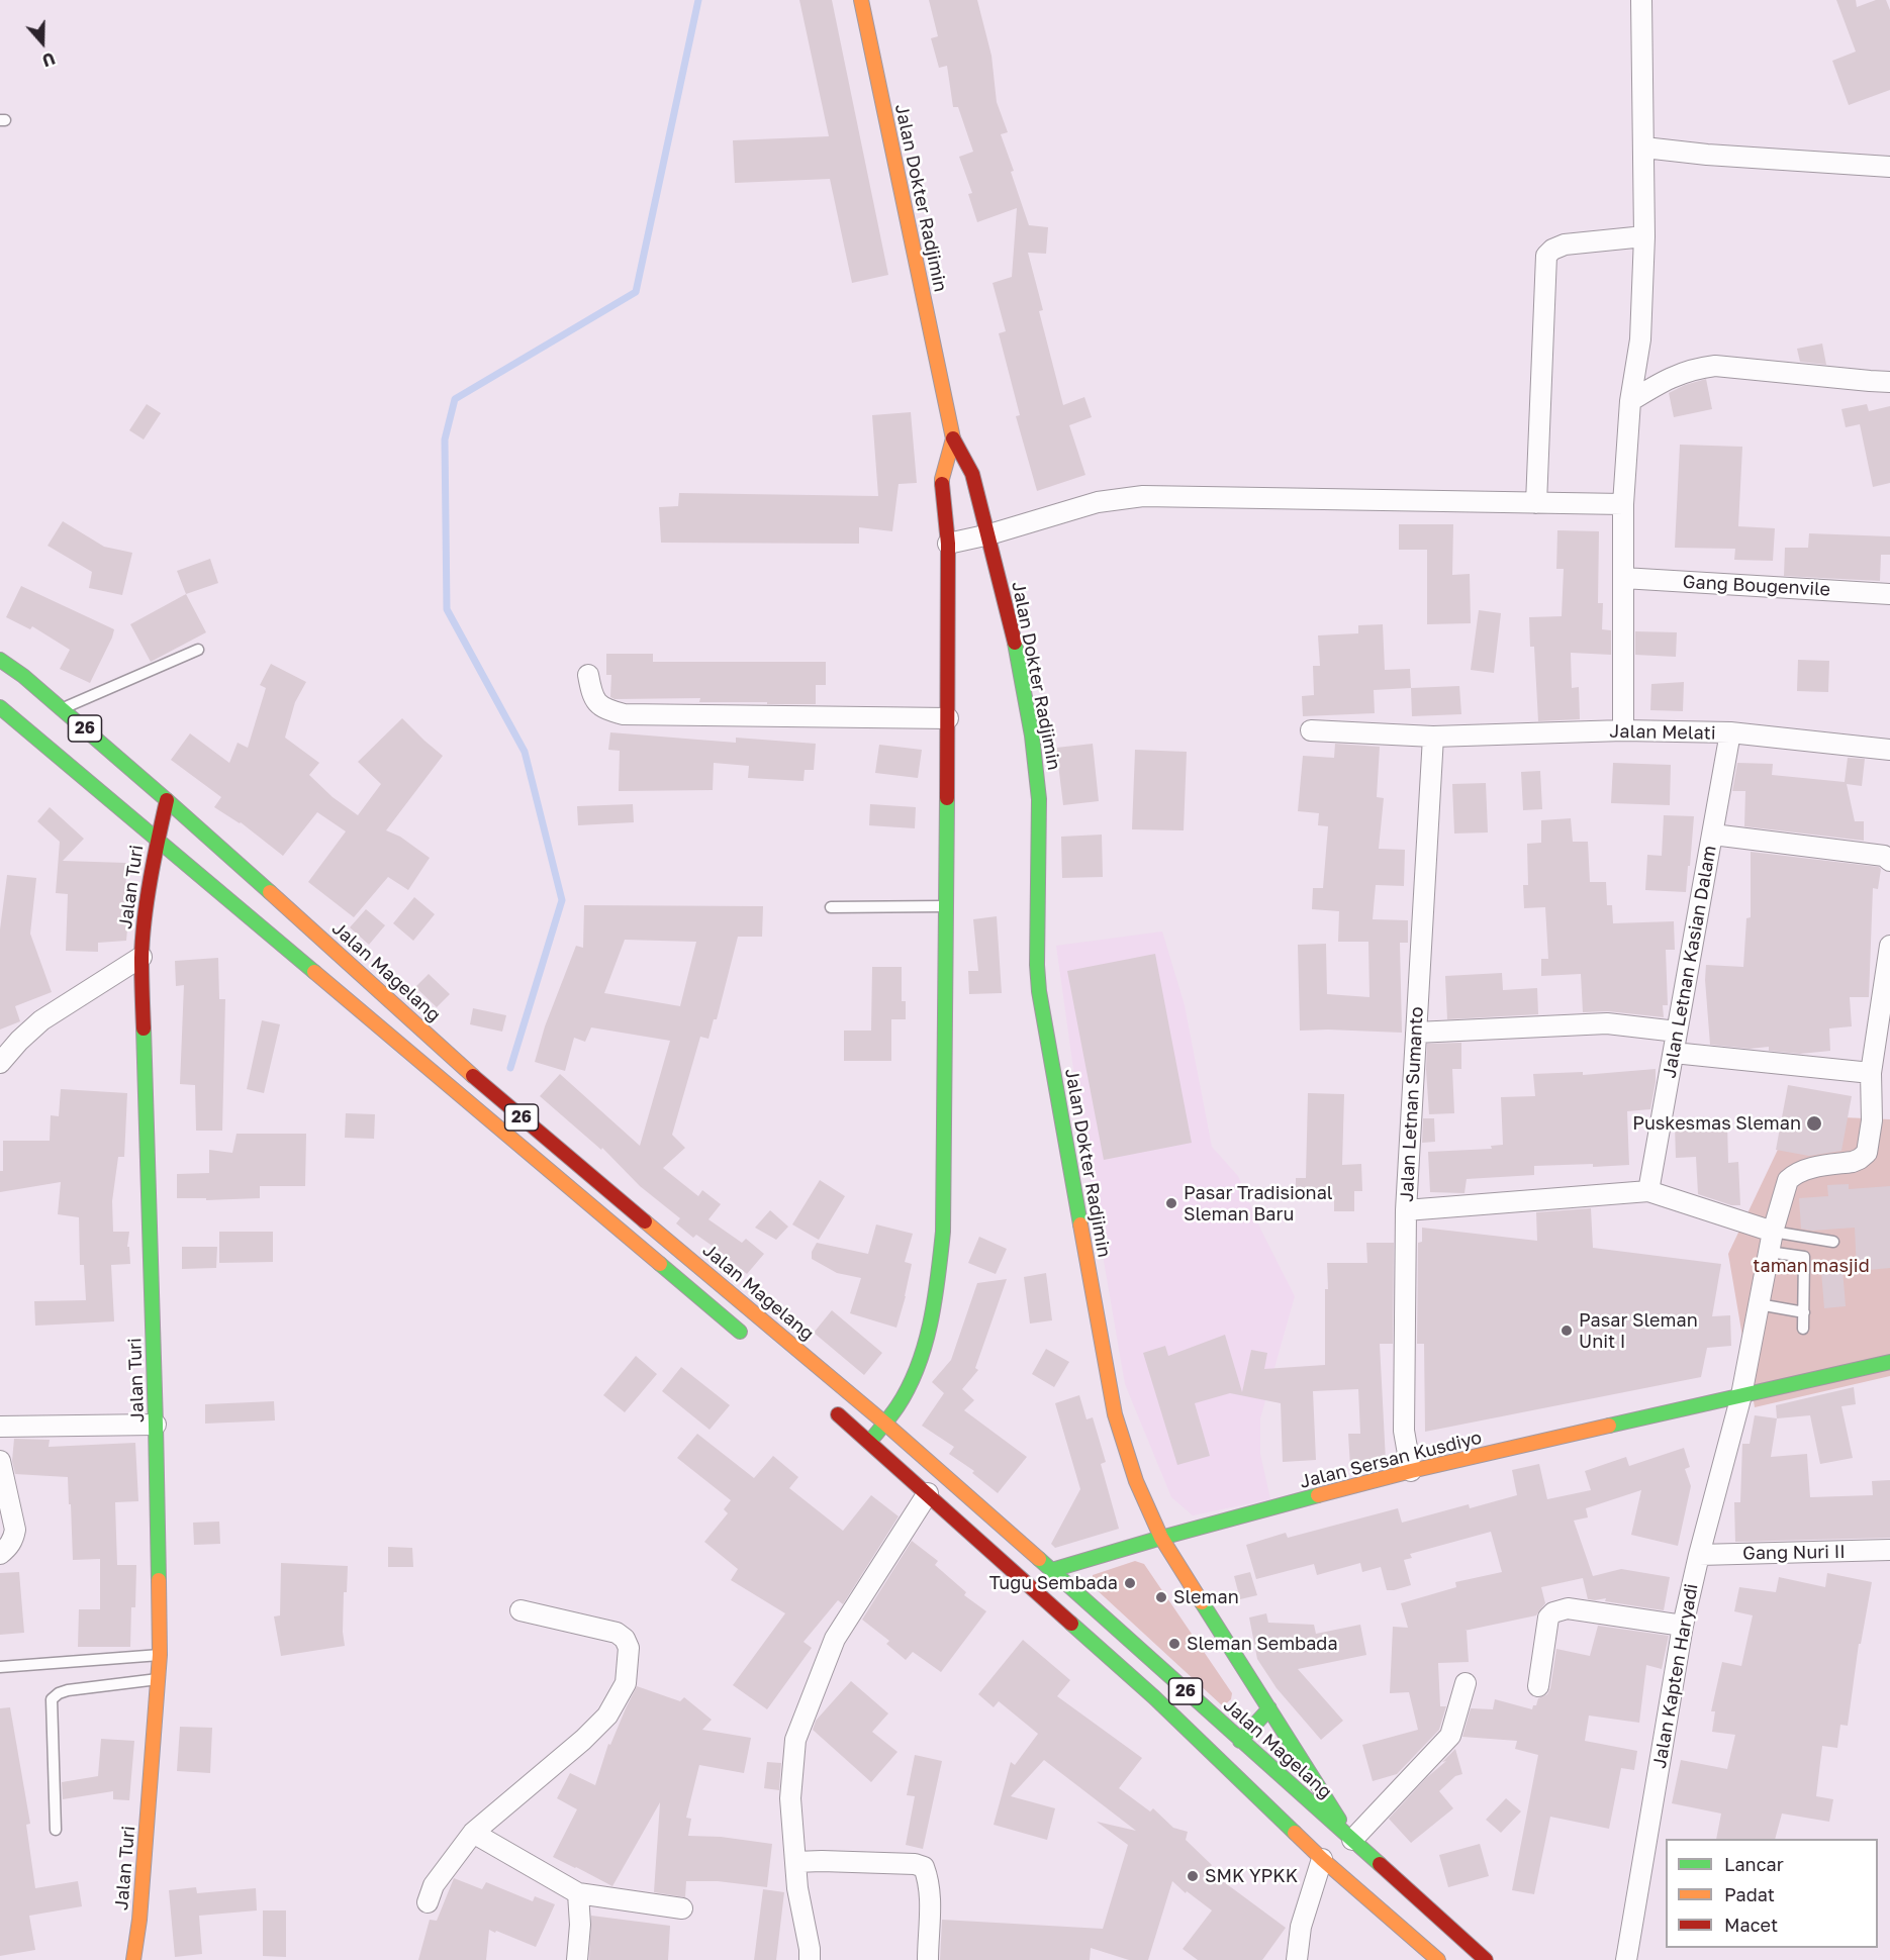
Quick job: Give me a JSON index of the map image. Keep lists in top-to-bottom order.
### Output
{
  "streets": {
    "main road": [
      "Jalan Dokter Radjimin",
      "26",
      "Jalan Turi",
      "Jalan Magelang",
      "Jalan Sersan Kusdiyo"
    ],
    "street": [
      "Gang Bougenvile",
      "Jalan Melati",
      "Jalan Letnan Kasian Dalam",
      "Jalan Letnan Sumanto",
      "Gang Nuri II",
      "Jalan Kapten Haryadi"
    ]
  },
  "crossings": [
    ["Jalan Dokter Radjimin", "26"],
    ["Jalan Dokter Radjimin", "Jalan Magelang"],
    ["Jalan Dokter Radjimin", "Jalan Sersan Kusdiyo"],
    ["26", "Jalan Turi"],
    ["Jalan Melati", "Jalan Letnan Kasian Dalam"],
    ["Jalan Melati", "Jalan Letnan Sumanto"],
    ["Jalan Turi", "Jalan Magelang"],
    ["Jalan Magelang", "Jalan Sersan Kusdiyo"],
    ["Jalan Letnan Sumanto", "Jalan Sersan Kusdiyo"],
    ["Jalan Sersan Kusdiyo", "Jalan Kapten Haryadi"],
    ["Gang Nuri II", "Jalan Kapten Haryadi"]
  ],
  "parks": ["taman masjid"],
  "places": [
    "Puskesmas Sleman",
    "Pasar Tradisional Sleman Baru",
    "Pasar Sleman Unit I",
    "Tugu Sembada",
    "Sleman",
    "Sleman Sembada",
    "SMK YPKK"
  ],
  "legend": ["Lancar", "Padat", "Macet"],
  "north": "bottom"
}
